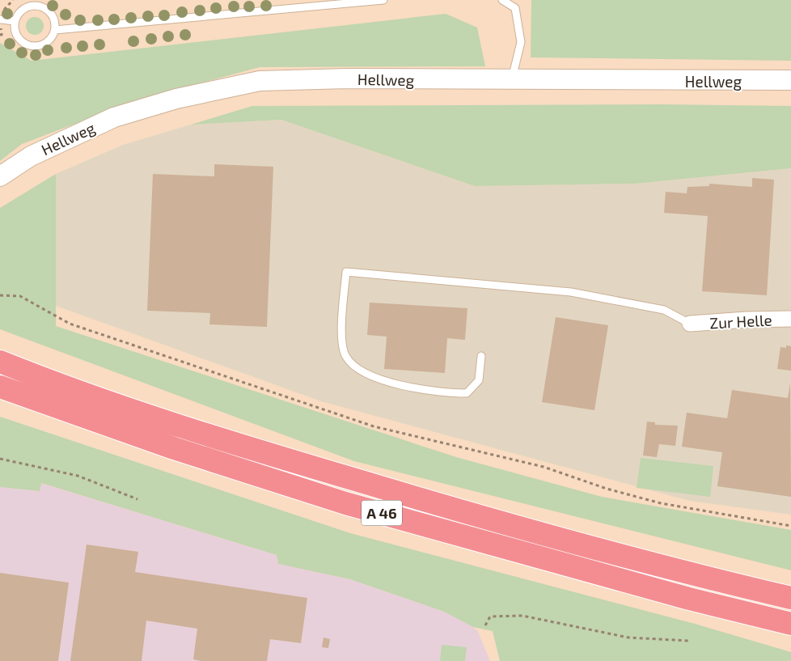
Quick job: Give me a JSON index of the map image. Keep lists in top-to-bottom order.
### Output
{
  "streets": {
    "highway": ["A 46"],
    "street": ["Hellweg", "Zur Helle"]
  }
}
